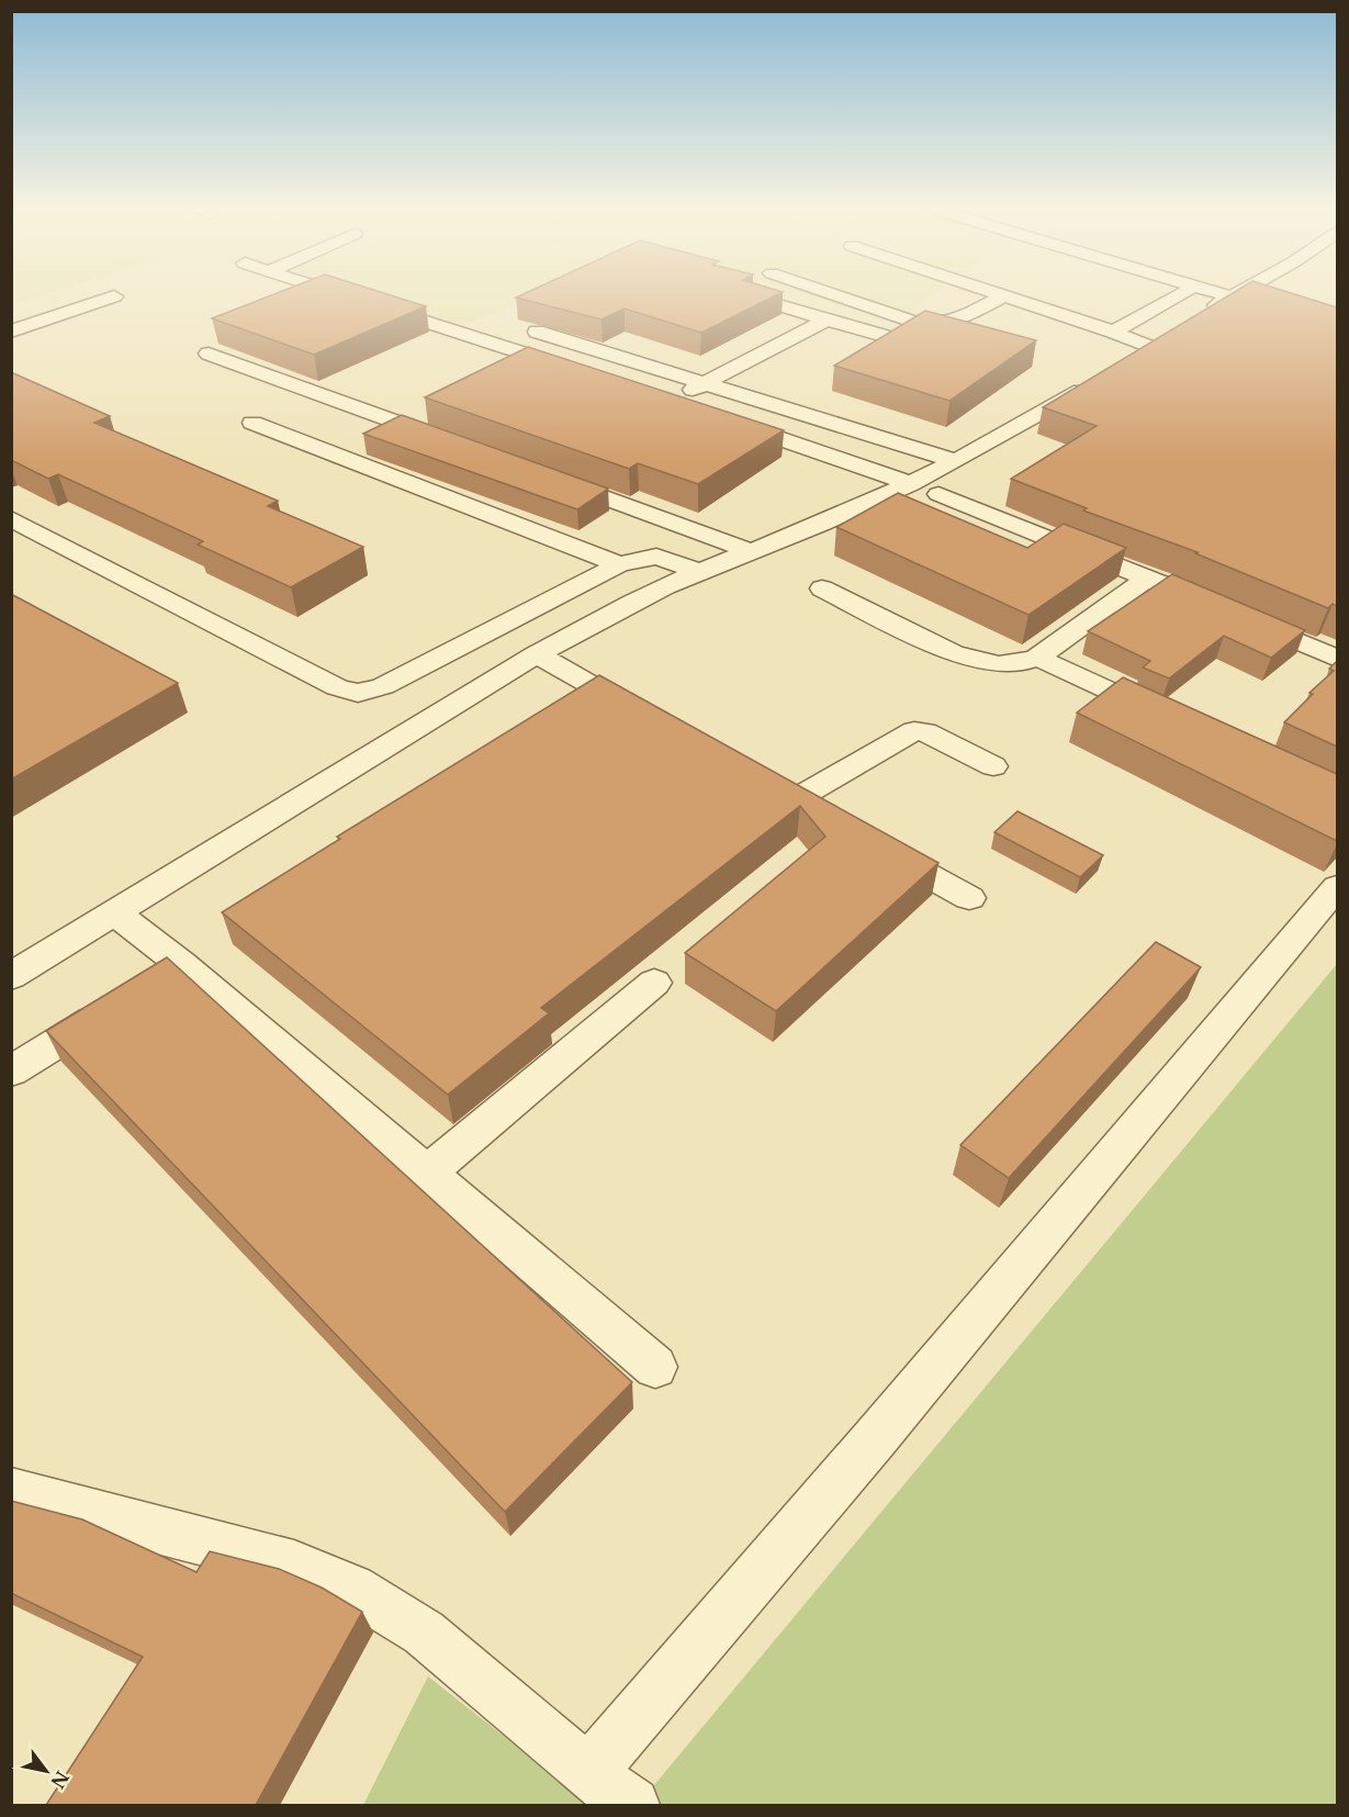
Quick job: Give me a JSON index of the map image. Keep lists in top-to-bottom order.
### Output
{
  "north": "bottom right"
}
